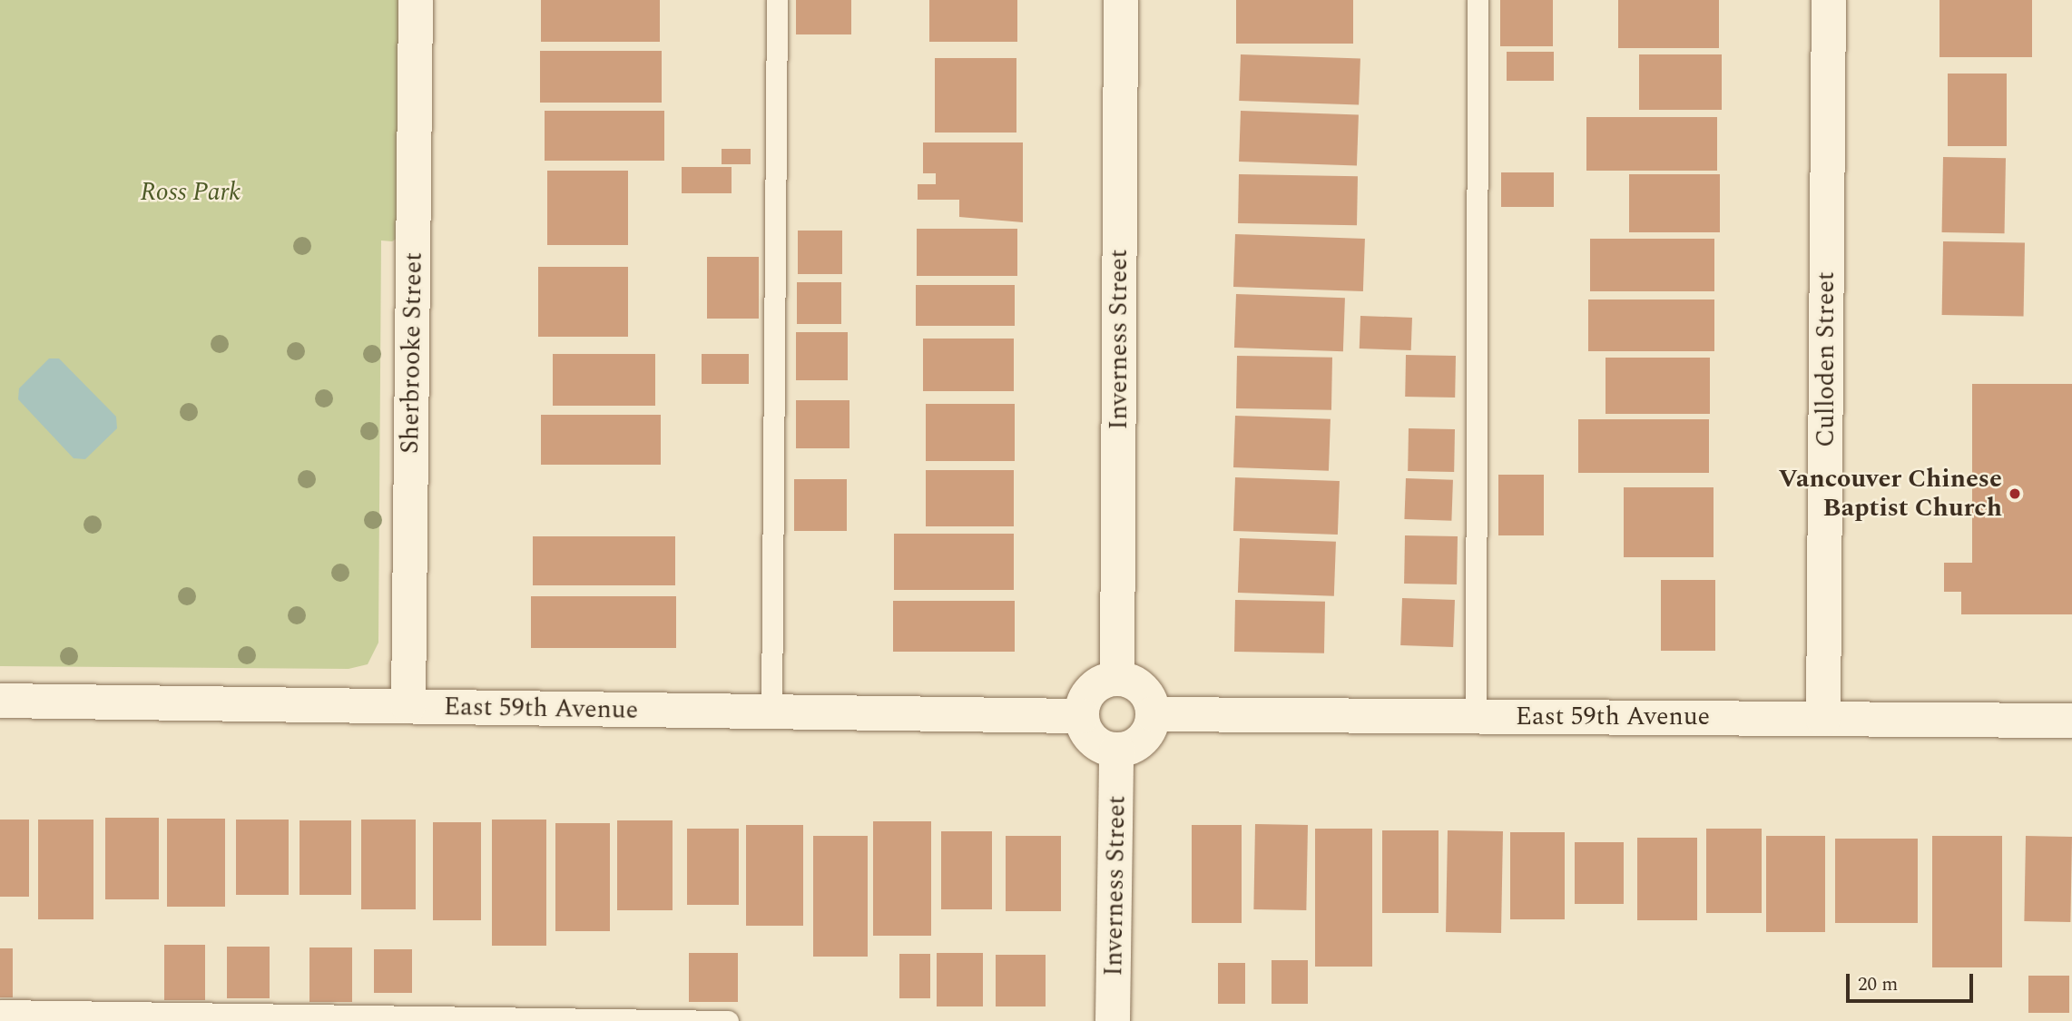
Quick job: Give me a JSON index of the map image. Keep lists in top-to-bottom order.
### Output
{
  "streets": {
    "street": [
      "Inverness Street",
      "Sherbrooke Street",
      "Culloden Street",
      "East 59th Avenue"
    ]
  },
  "crossings": [
    ["Inverness Street", "East 59th Avenue"],
    ["Sherbrooke Street", "East 59th Avenue"],
    ["Culloden Street", "East 59th Avenue"]
  ],
  "parks": ["Ross Park"],
  "places": ["Vancouver Chinese Baptist Church"],
  "scale_bar": "20 m"
}
